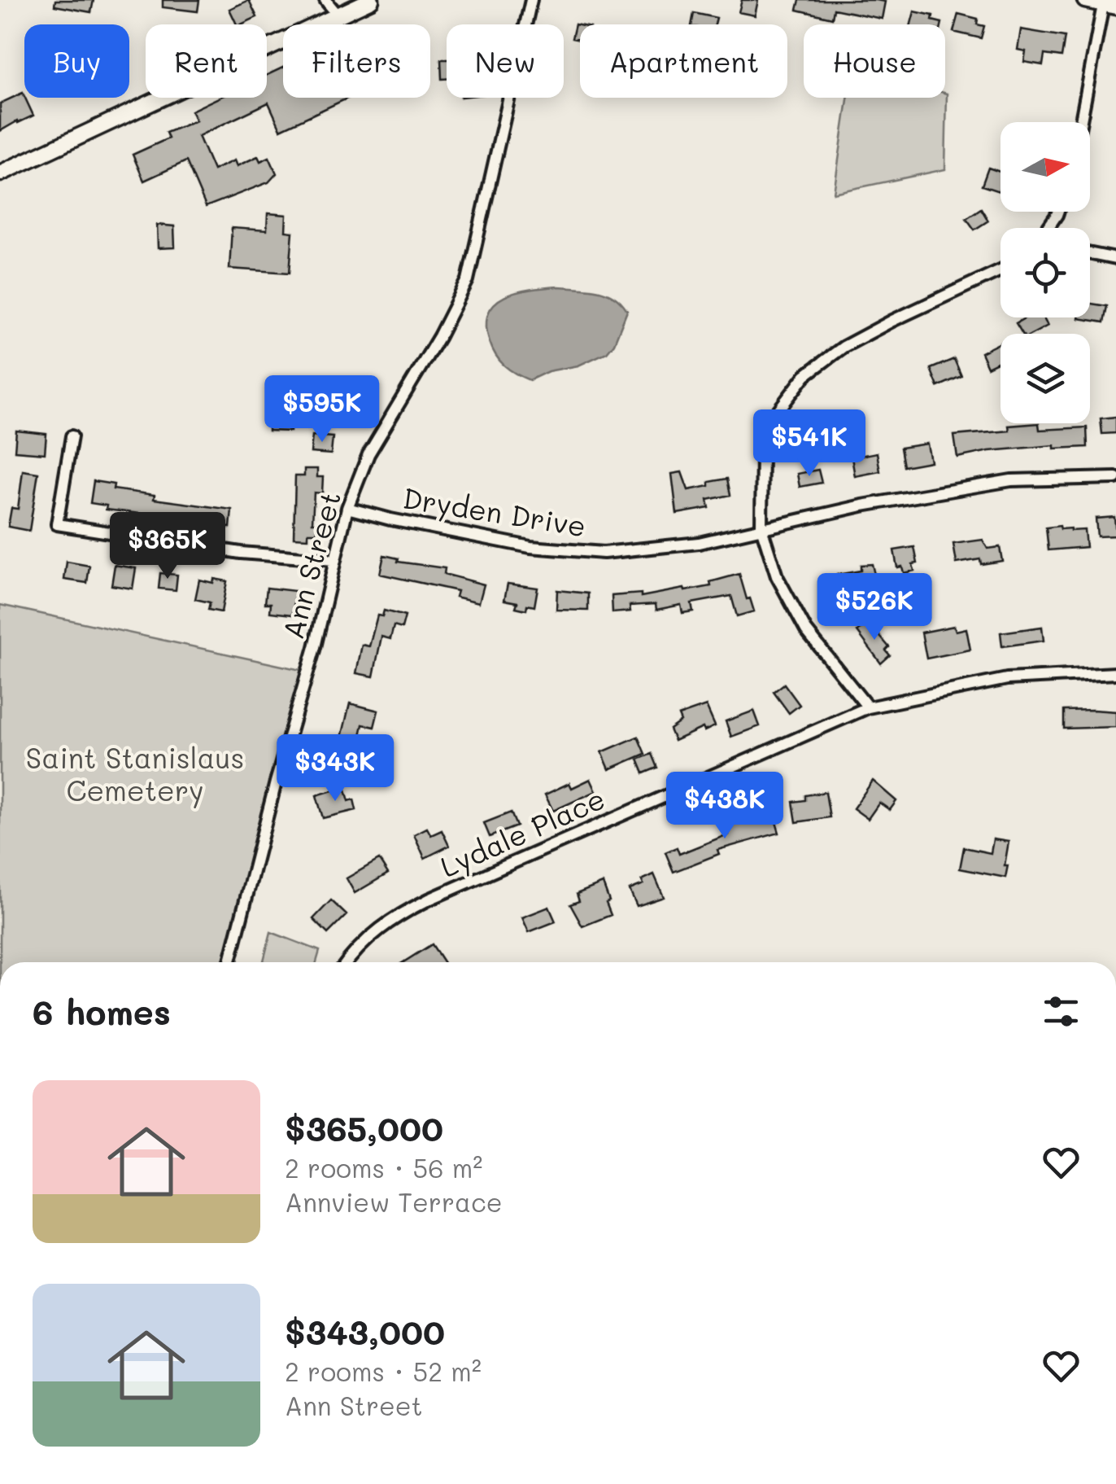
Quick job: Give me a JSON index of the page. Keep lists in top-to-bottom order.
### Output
{
  "streets": {
    "street": ["Dryden Drive", "Ann Street", "Lydale Place"]
  },
  "crossings": [
    ["Dryden Drive", "Ann Street"]
  ],
  "parks": ["Saint Stanislaus Cemetery"],
  "north": "right",
  "page": {
    "chip": [
      "Buy",
      "Rent",
      "Filters",
      "New",
      "Apartment",
      "House"
    ],
    "price": [
      "$595K",
      "$541K",
      "$365K",
      "$526K",
      "$343K",
      "$438K"
    ],
    "heading": "6 homes",
    "list": [
      {
        "name": "$365,000",
        "note": "2 rooms · 56 m² · Annview Terrace"
      },
      {
        "name": "$343,000",
        "note": "2 rooms · 52 m² · Ann Street"
      }
    ]
  }
}
